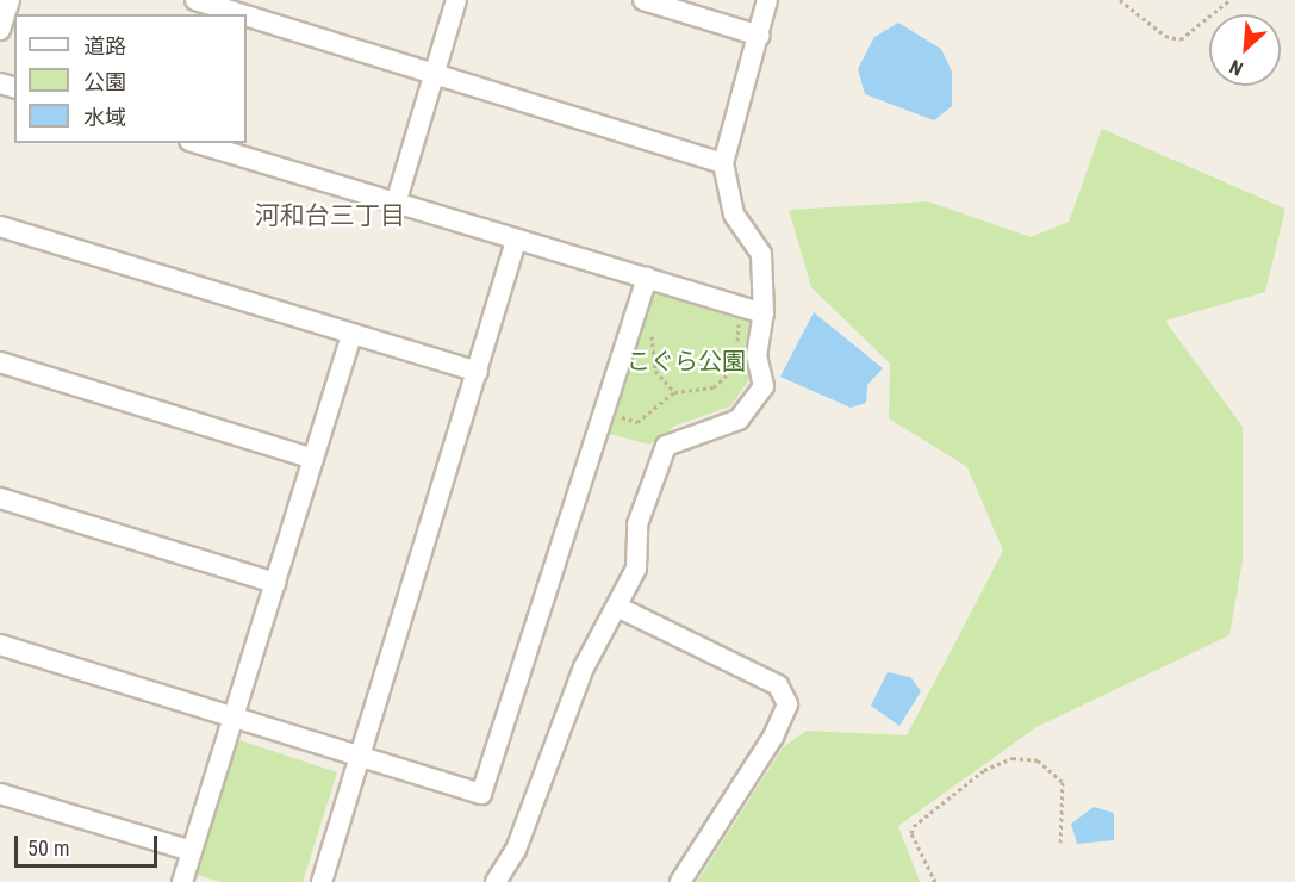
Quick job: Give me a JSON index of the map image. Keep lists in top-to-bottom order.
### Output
{
  "districts": ["河和台三丁目"],
  "parks": ["こぐら公園"],
  "legend": ["道路", "公園", "水域"],
  "scale_bar": "50 m",
  "north": "bottom left"
}
